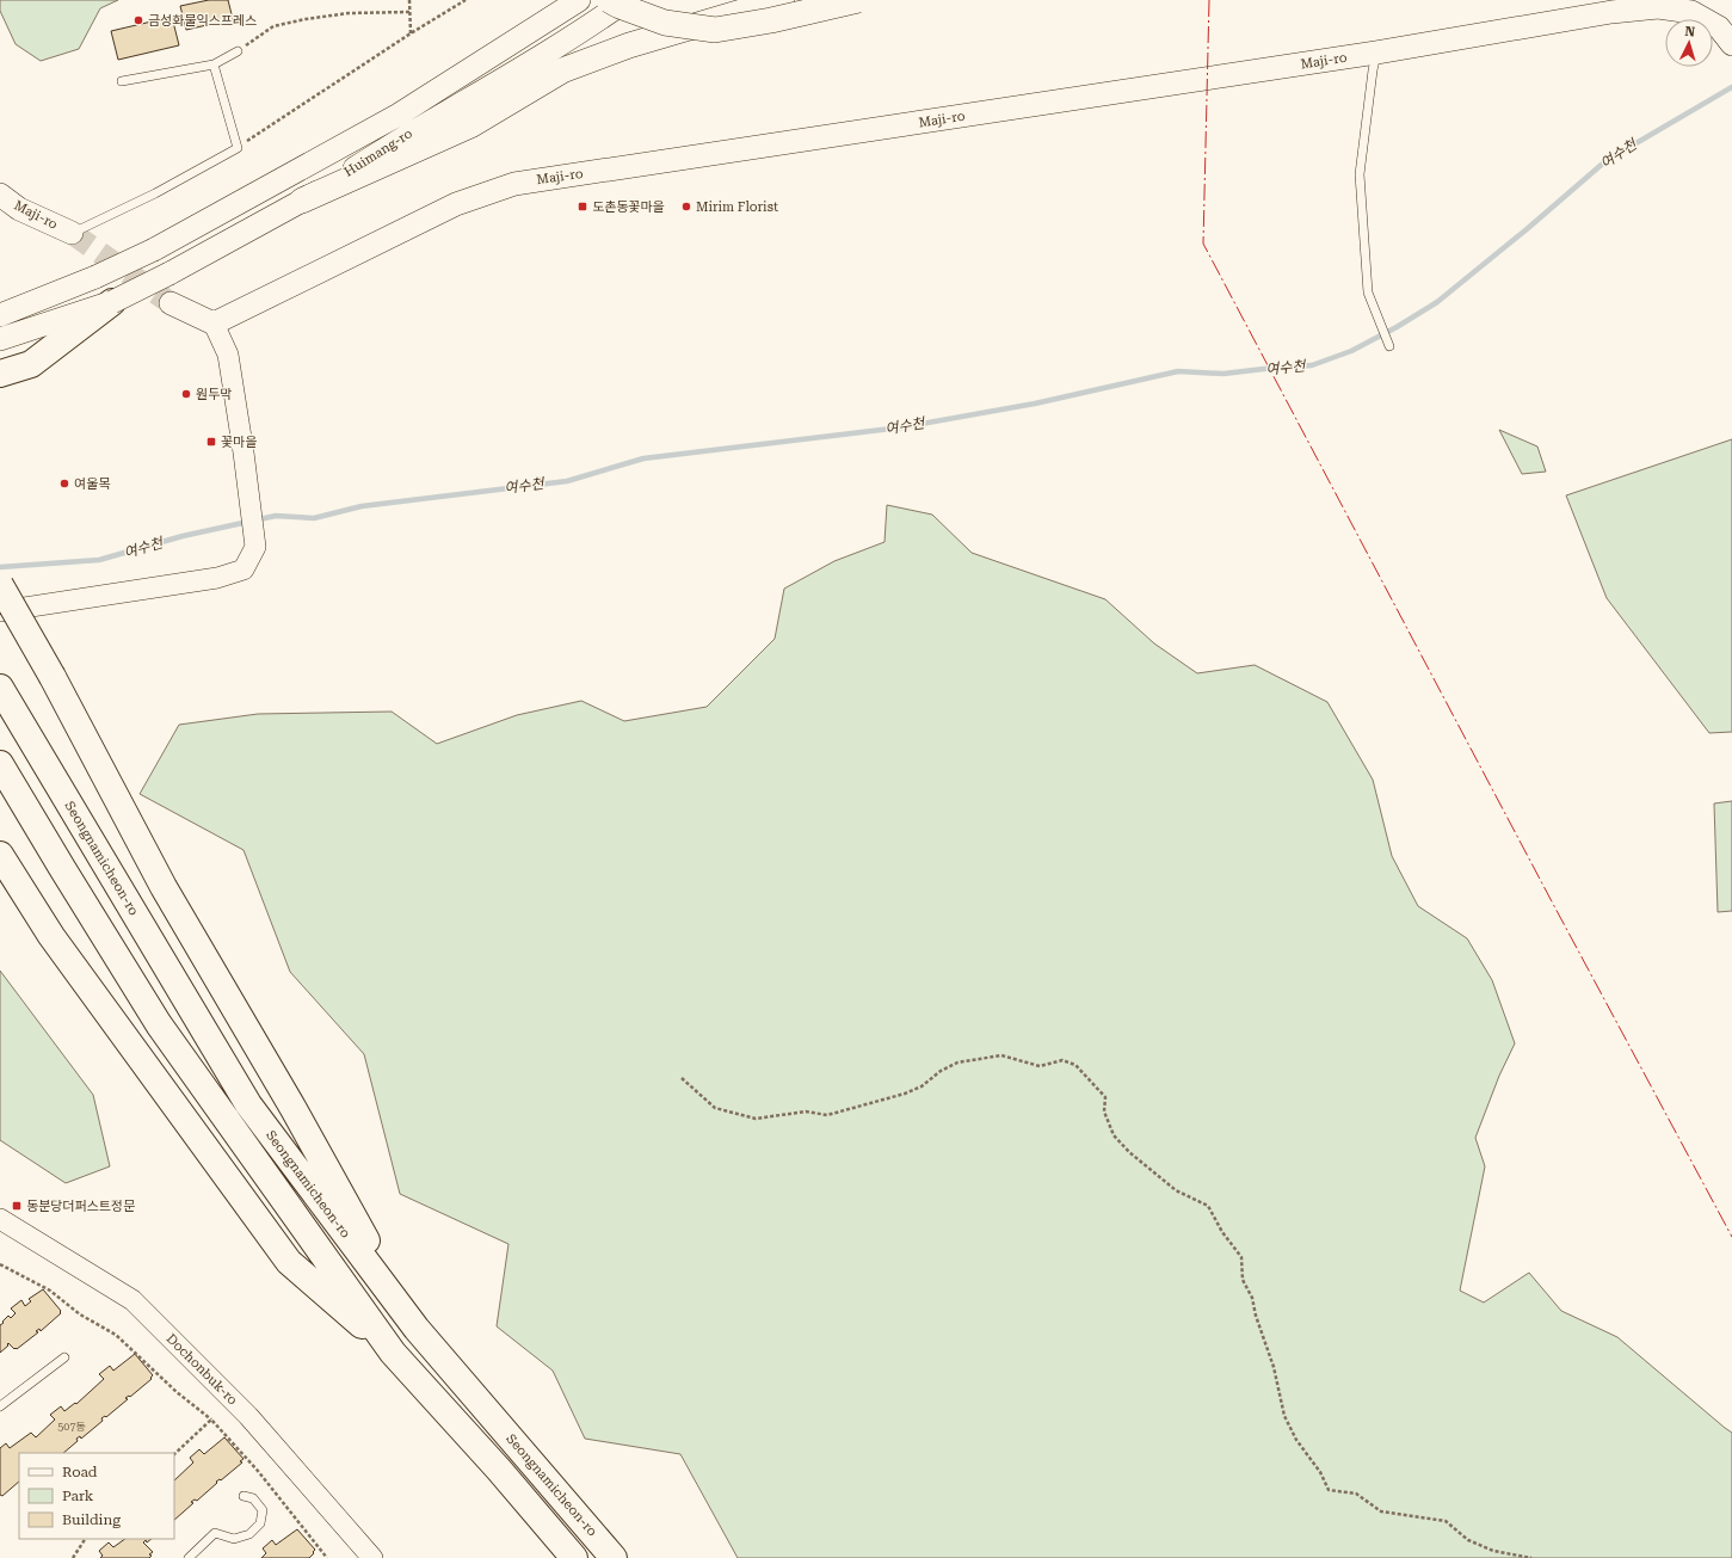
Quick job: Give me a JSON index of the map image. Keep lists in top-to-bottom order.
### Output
{
  "streets": {
    "highway": ["Seongnamicheon-ro"],
    "main road": ["Maji-ro", "Huimang-ro"],
    "street": ["Dochonbuk-ro"]
  },
  "water": ["여수천"],
  "places": {
    "other": [
      "금성화물익스프레스",
      "Mirim Florist",
      "원두막",
      "여울목"
    ],
    "transit": ["도촌동꽃마을", "꽃마을", "동분당더퍼스트정문"]
  },
  "house_numbers": ["507동"],
  "legend": ["Road", "Park", "Building"],
  "north": "top"
}
